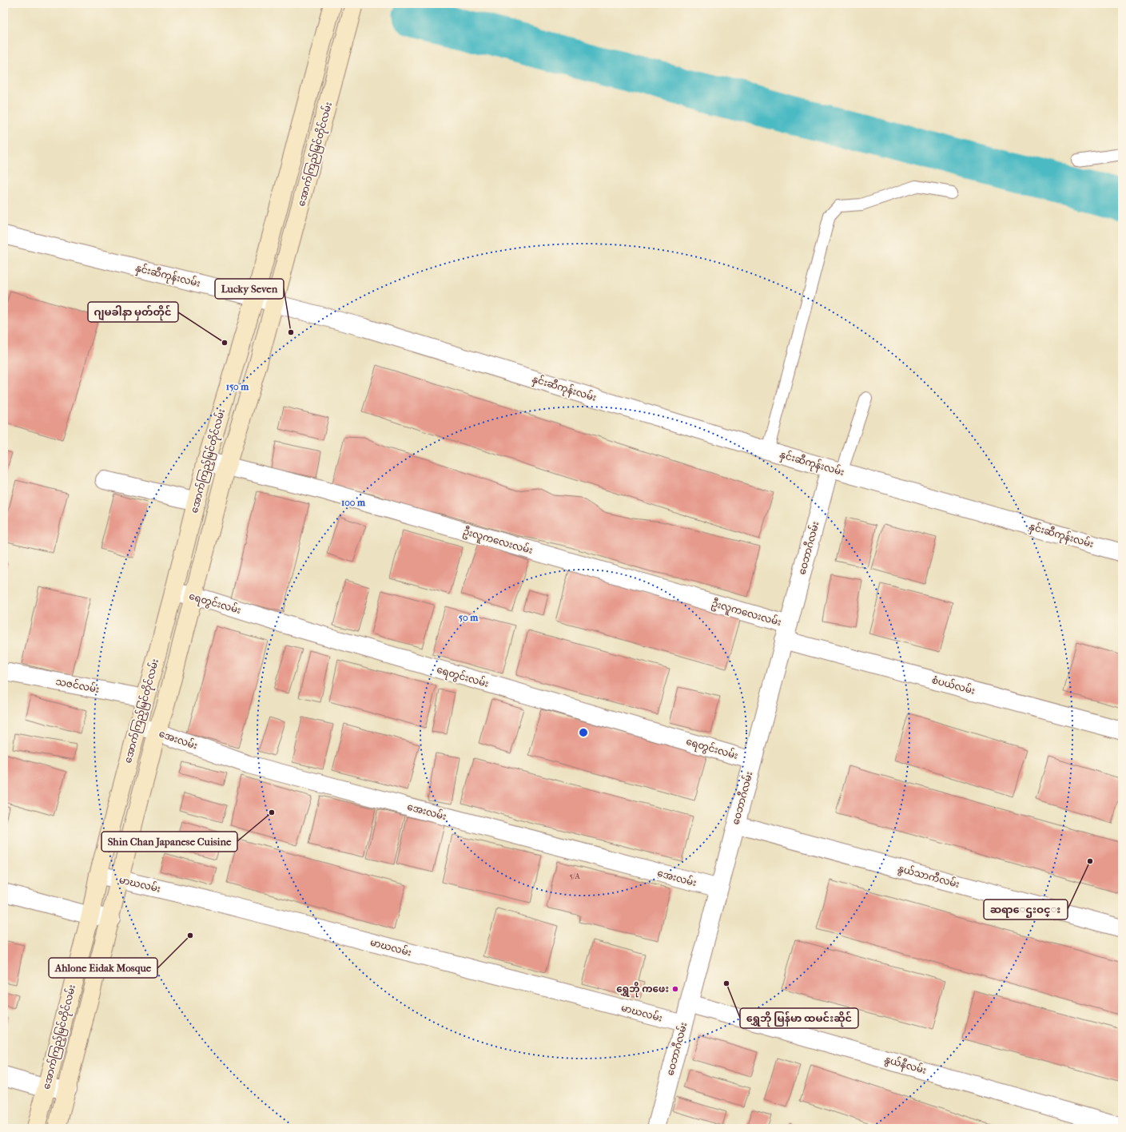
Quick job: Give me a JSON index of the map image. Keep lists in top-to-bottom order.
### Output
{
  "streets": {
    "main road": ["အောက်ကြည်မြင်တိုင်လမ်း", "အောက်ကြည့်မြင်တိုင်လမ်း"],
    "street": [
      "နှင်းဆီကုန်းလမ်း",
      "ဦးလူကလေးလမ်း",
      "ဝေဘာဂီလမ်း",
      "ရေတွင်းလမ်း",
      "သဇင်လမ်း",
      "စံပယ်လမ်း",
      "အေးလမ်း",
      "နွယ်သာကီလမ်း",
      "မာဃလမ်း",
      "နွယ်နီလမ်း"
    ]
  },
  "crossings": [
    ["အောက်ကြည်မြင်တိုင်လမ်း", "နှင်းဆီကုန်းလမ်း"],
    ["အောက်ကြည်မြင်တိုင်လမ်း", "အောက်ကြည့်မြင်တိုင်လမ်း"],
    ["နှင်းဆီကုန်းလမ်း", "အောက်ကြည့်မြင်တိုင်လမ်း"],
    ["နှင်းဆီကုန်းလမ်း", "ဝေဘာဂီလမ်း"],
    ["အောက်ကြည့်မြင်တိုင်လမ်း", "ဦးလူကလေးလမ်း"],
    ["အောက်ကြည့်မြင်တိုင်လမ်း", "ရေတွင်းလမ်း"],
    ["အောက်ကြည့်မြင်တိုင်လမ်း", "သဇင်လမ်း"],
    ["အောက်ကြည့်မြင်တိုင်လမ်း", "အေးလမ်း"],
    ["အောက်ကြည့်မြင်တိုင်လမ်း", "မာဃလမ်း"],
    ["ဦးလူကလေးလမ်း", "ဝေဘာဂီလမ်း"],
    ["ဦးလူကလေးလမ်း", "စံပယ်လမ်း"],
    ["ဝေဘာဂီလမ်း", "ရေတွင်းလမ်း"],
    ["ဝေဘာဂီလမ်း", "စံပယ်လမ်း"],
    ["ဝေဘာဂီလမ်း", "အေးလမ်း"],
    ["ဝေဘာဂီလမ်း", "နွယ်သာကီလမ်း"],
    ["ဝေဘာဂီလမ်း", "မာဃလမ်း"],
    ["ဝေဘာဂီလမ်း", "နွယ်နီလမ်း"]
  ],
  "places": [
    "Lucky Seven",
    "ဂျမခါနာ မှတ်တိုင်",
    "Shin Chan Japanese Cuisine",
    "ဆရာေဌးဝင္း",
    "Ahlone Eidak Mosque",
    "ရွှေဘို မြန်မာ ထမင်းဆိုင်",
    "ရွှေဘို ကဖေး"
  ],
  "house_numbers": ["5/A"],
  "rings": ["150 m", "100 m", "50 m"]
}
